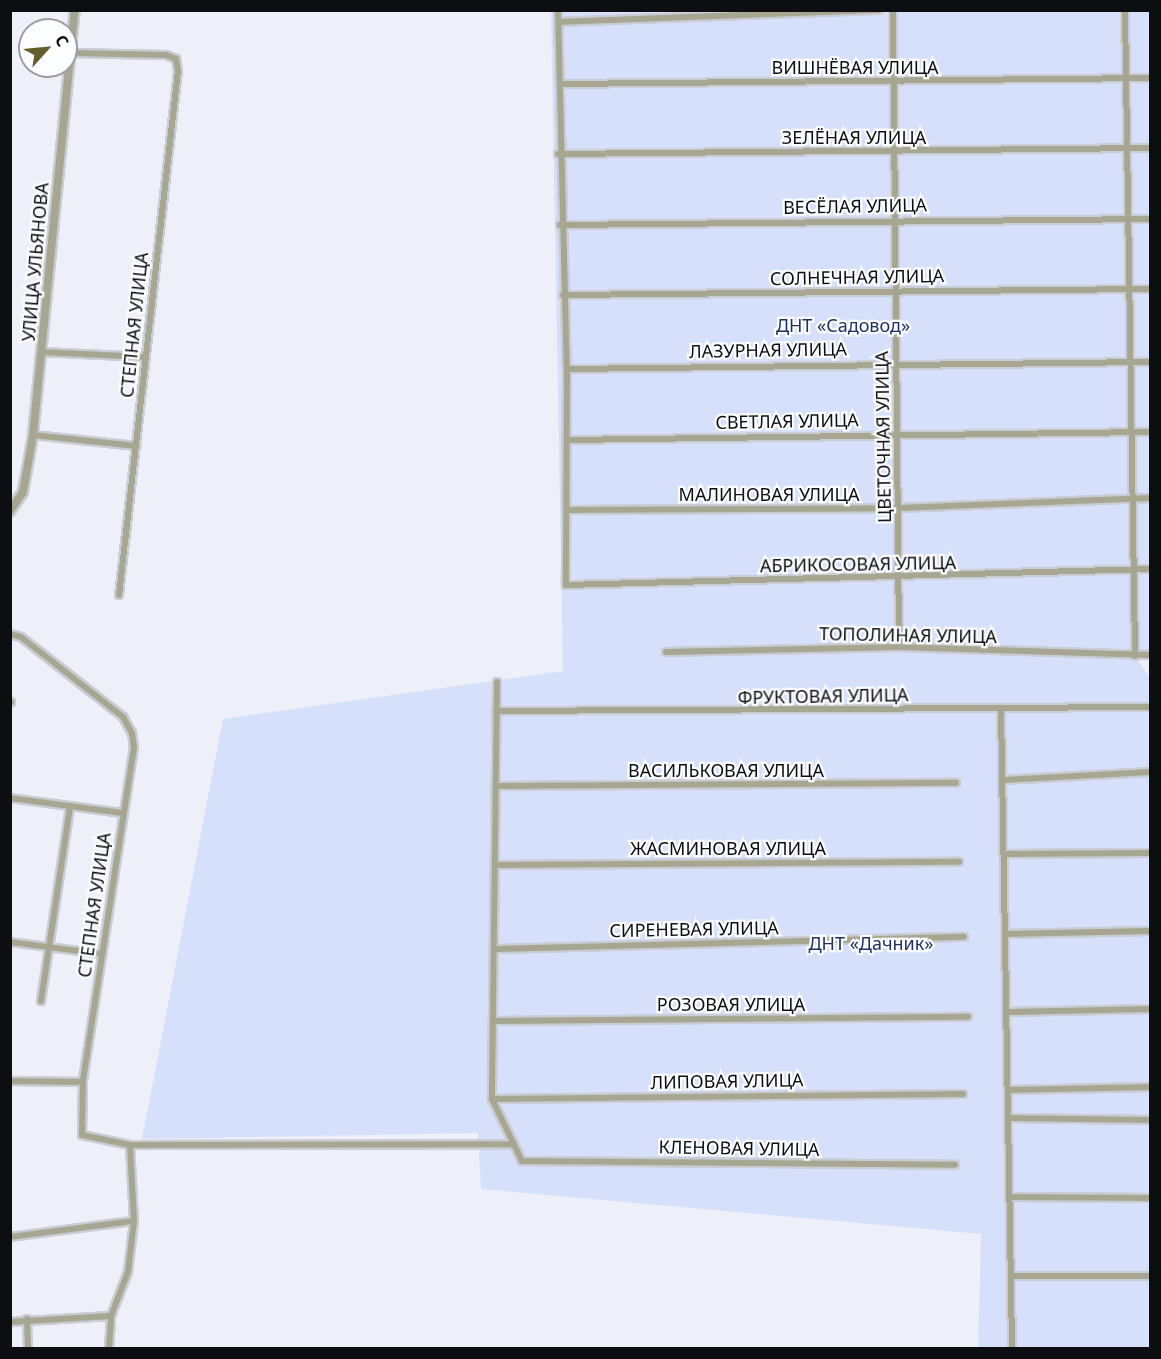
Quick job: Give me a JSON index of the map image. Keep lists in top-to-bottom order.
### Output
{
  "streets": {
    "street": [
      "ВИШНЁВАЯ УЛИЦА",
      "ЗЕЛЁНАЯ УЛИЦА",
      "ВЕСЁЛАЯ УЛИЦА",
      "УЛИЦА УЛЬЯНОВА",
      "СОЛНЕЧНАЯ УЛИЦА",
      "СТЕПНАЯ УЛИЦА",
      "ЛАЗУРНАЯ УЛИЦА",
      "СВЕТЛАЯ УЛИЦА",
      "ЦВЕТОЧНАЯ УЛИЦА",
      "МАЛИНОВАЯ УЛИЦА",
      "АБРИКОСОВАЯ УЛИЦА",
      "ТОПОЛИНАЯ УЛИЦА",
      "ФРУКТОВАЯ УЛИЦА",
      "ВАСИЛЬКОВАЯ УЛИЦА",
      "ЖАСМИНОВАЯ УЛИЦА",
      "СИРЕНЕВАЯ УЛИЦА",
      "РОЗОВАЯ УЛИЦА",
      "ЛИПОВАЯ УЛИЦА",
      "КЛЕНОВАЯ УЛИЦА"
    ]
  },
  "crossings": [
    ["ВИШНЁВАЯ УЛИЦА", "ЦВЕТОЧНАЯ УЛИЦА"],
    ["ЗЕЛЁНАЯ УЛИЦА", "ЦВЕТОЧНАЯ УЛИЦА"],
    ["ВЕСЁЛАЯ УЛИЦА", "ЦВЕТОЧНАЯ УЛИЦА"],
    ["СОЛНЕЧНАЯ УЛИЦА", "ЦВЕТОЧНАЯ УЛИЦА"],
    ["ЛАЗУРНАЯ УЛИЦА", "ЦВЕТОЧНАЯ УЛИЦА"],
    ["СВЕТЛАЯ УЛИЦА", "ЦВЕТОЧНАЯ УЛИЦА"],
    ["ЦВЕТОЧНАЯ УЛИЦА", "МАЛИНОВАЯ УЛИЦА"],
    ["ЦВЕТОЧНАЯ УЛИЦА", "АБРИКОСОВАЯ УЛИЦА"],
    ["ЦВЕТОЧНАЯ УЛИЦА", "ТОПОЛИНАЯ УЛИЦА"],
    ["МАЛИНОВАЯ УЛИЦА", "АБРИКОСОВАЯ УЛИЦА"]
  ],
  "parks": ["ДНТ «Садовод»", "ДНТ «Дачник»"],
  "north": "top right"
}
